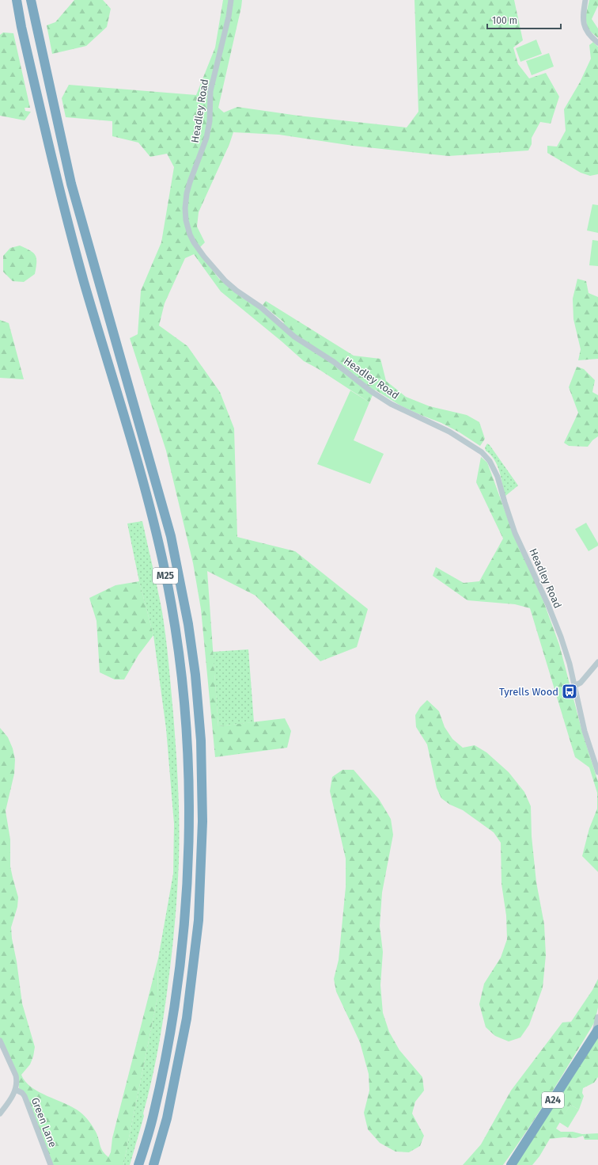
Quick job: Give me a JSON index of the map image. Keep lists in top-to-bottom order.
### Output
{
  "streets": {
    "highway": ["M25", "A24"],
    "street": ["Headley Road", "Green Lane"]
  },
  "places": {
    "bus stop": ["Tyrells Wood"]
  },
  "scale_bar": "100 m"
}
